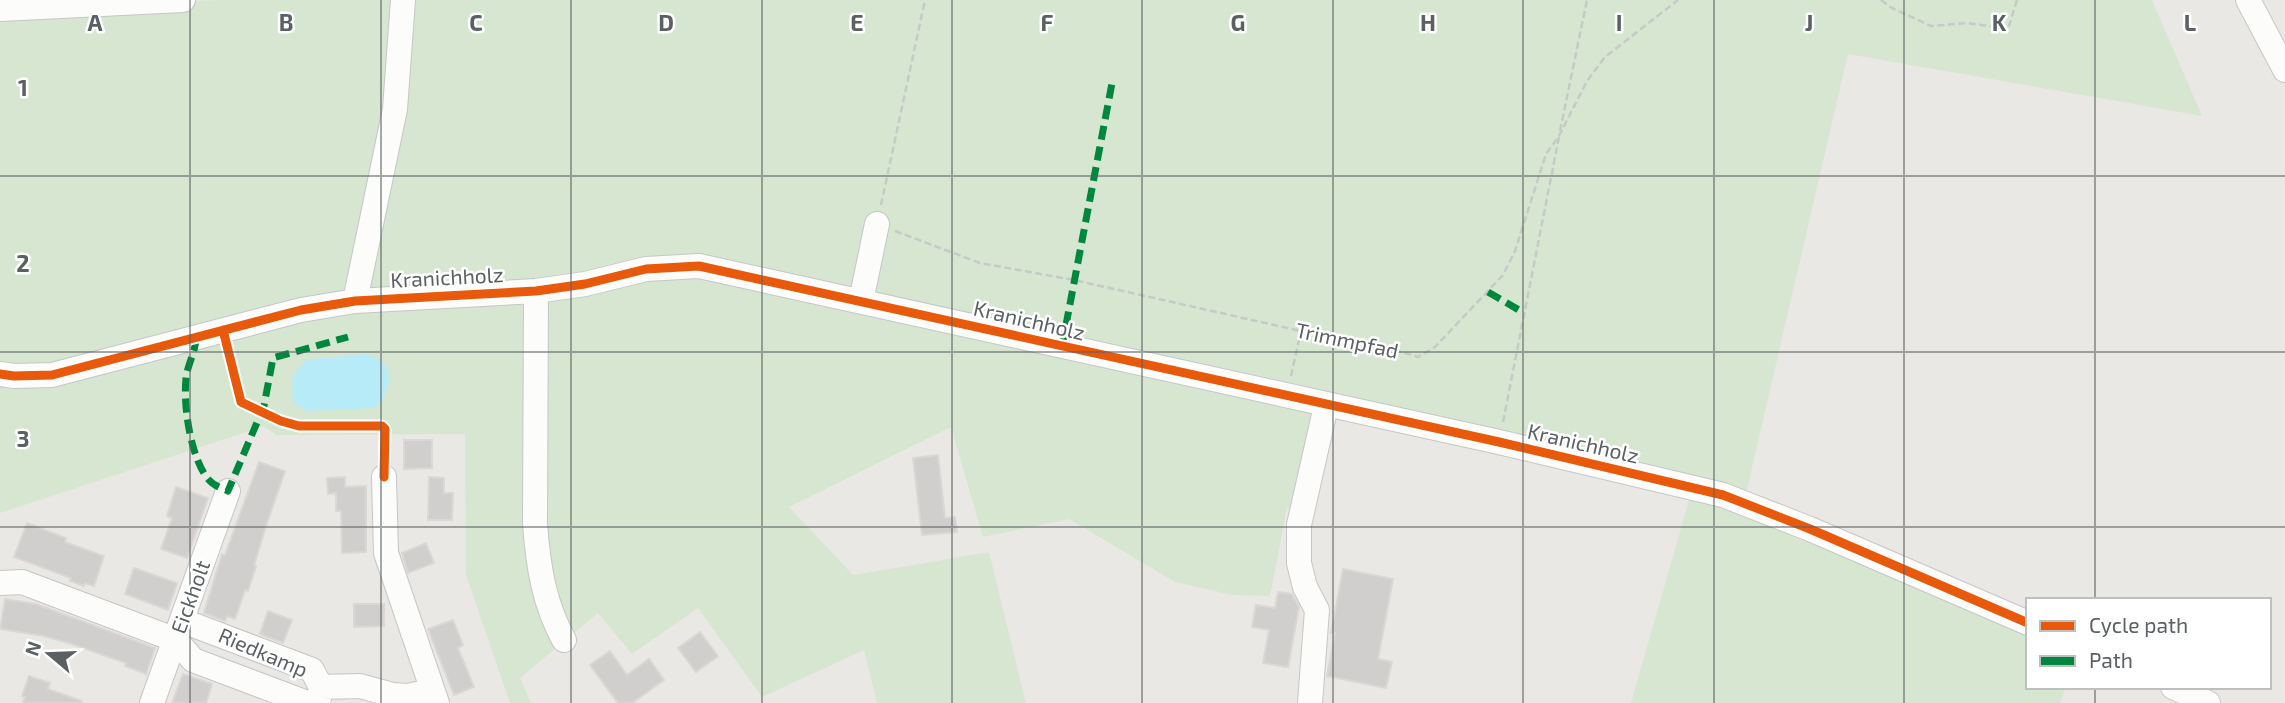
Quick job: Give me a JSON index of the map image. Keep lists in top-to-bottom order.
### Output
{
  "streets": {
    "street": ["Kranichholz", "Eickholt", "Riedkamp"],
    "path": ["Trimmpfad"]
  },
  "crossings": [
    ["Eickholt", "Riedkamp"]
  ],
  "legend": ["Cycle path", "Path"],
  "north": "left",
  "grid": {
    "columns": [
      "A",
      "B",
      "C",
      "D",
      "E",
      "F",
      "G",
      "H",
      "I",
      "J",
      "K",
      "L"
    ],
    "rows": ["1", "2", "3"]
  }
}
